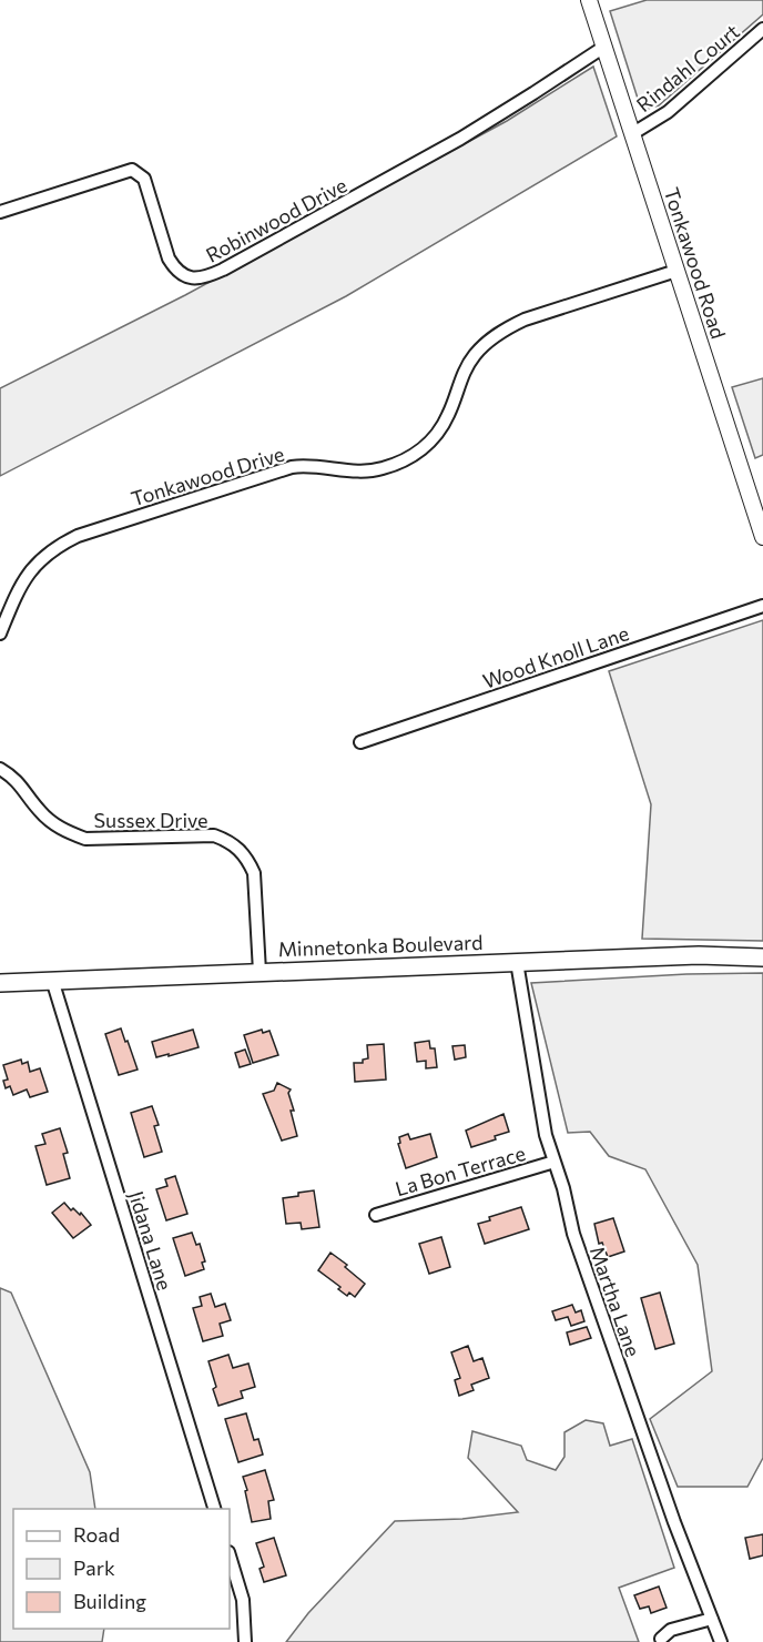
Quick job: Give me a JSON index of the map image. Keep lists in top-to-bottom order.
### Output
{
  "streets": {
    "main road": ["Minnetonka Boulevard"],
    "street": [
      "Rindahl Court",
      "Robinwood Drive",
      "Tonkawood Road",
      "Tonkawood Drive",
      "Wood Knoll Lane",
      "Sussex Drive",
      "La Bon Terrace",
      "Jidana Lane",
      "Martha Lane"
    ]
  },
  "crossings": [
    ["Rindahl Court", "Tonkawood Road"],
    ["Robinwood Drive", "Tonkawood Road"],
    ["Tonkawood Road", "Tonkawood Drive"],
    ["Sussex Drive", "Minnetonka Boulevard"],
    ["Minnetonka Boulevard", "Jidana Lane"],
    ["Minnetonka Boulevard", "Martha Lane"],
    ["La Bon Terrace", "Martha Lane"]
  ],
  "legend": ["Road", "Park", "Building"]
}
